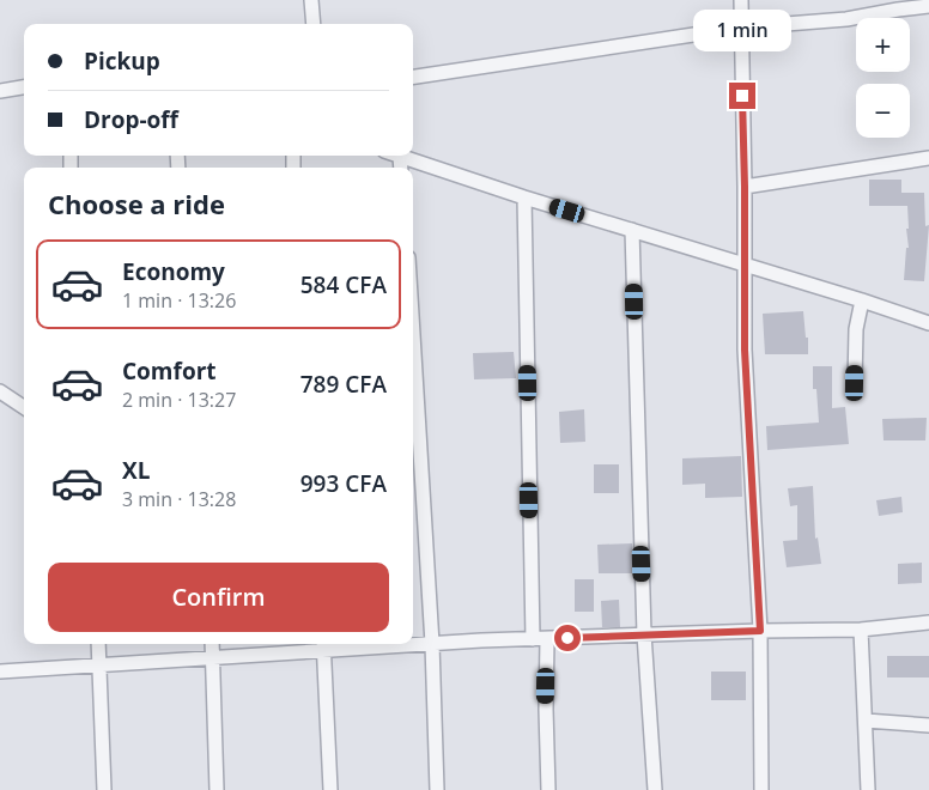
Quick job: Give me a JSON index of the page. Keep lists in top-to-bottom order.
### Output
{
  "page": {
    "bubble": "1 min",
    "map_buttons": ["+", "−"],
    "banner": ["Pickup", "Drop-off"],
    "heading": "Choose a ride",
    "list": [
      {
        "name": "Economy",
        "note": "1 min · 13:26",
        "value": "584 CFA"
      },
      {
        "name": "Comfort",
        "note": "2 min · 13:27",
        "value": "789 CFA"
      },
      {
        "name": "XL",
        "note": "3 min · 13:28",
        "value": "993 CFA"
      }
    ],
    "buttons": "Confirm"
  }
}
